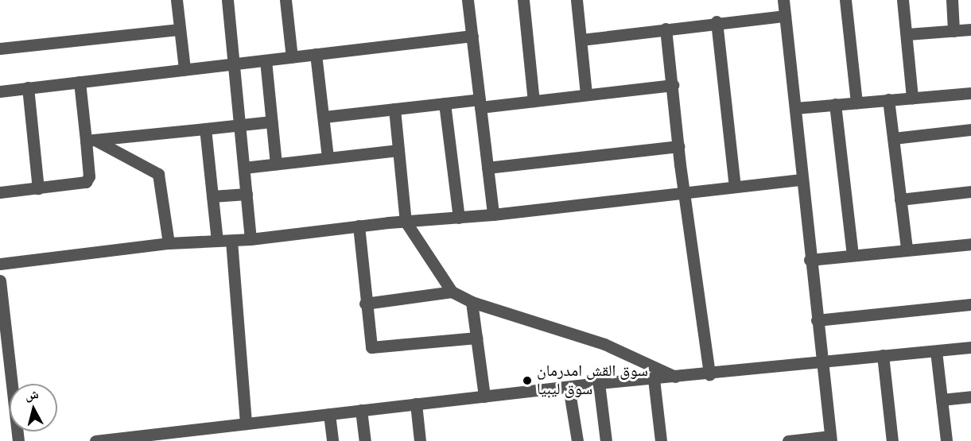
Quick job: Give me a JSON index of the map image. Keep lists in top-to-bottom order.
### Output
{
  "places": ["سوق القش امدرمان سوق ليبيا"],
  "north": "top"
}
